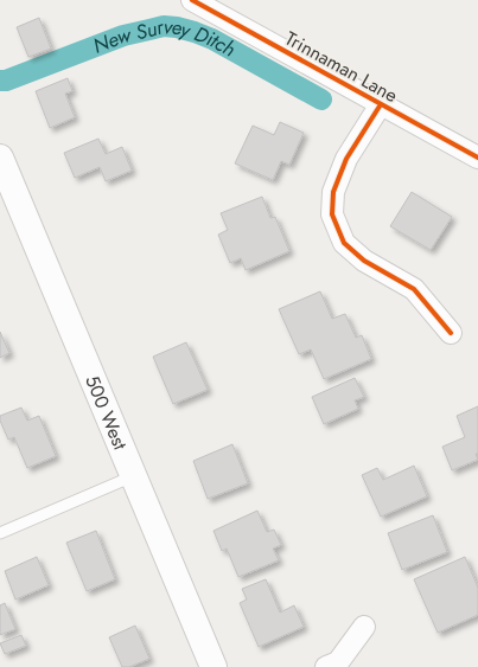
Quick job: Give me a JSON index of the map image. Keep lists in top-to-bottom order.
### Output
{
  "streets": {
    "main road": ["500 West"],
    "street": ["Trinnaman Lane"]
  },
  "water": ["New Survey Ditch"]
}
